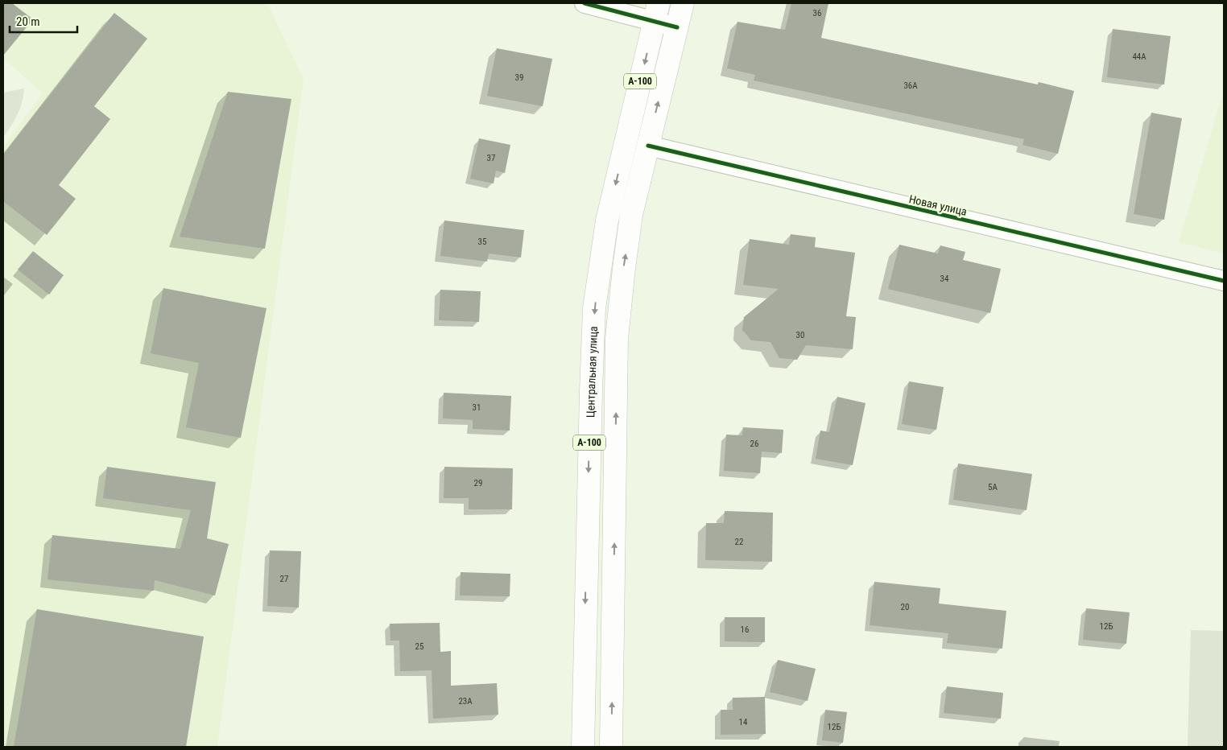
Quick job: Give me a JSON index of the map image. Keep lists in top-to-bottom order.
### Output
{
  "streets": {
    "main road": ["А-100", "Центральная улица"],
    "street": ["Новая улица"]
  },
  "crossings": [
    ["А-100", "Новая улица"]
  ],
  "house_numbers": [
    "36",
    "44А",
    "39",
    "36А",
    "37",
    "35",
    "34",
    "30",
    "31",
    "26",
    "29",
    "5А",
    "22",
    "27",
    "20",
    "12Б",
    "16",
    "25",
    "23А",
    "14",
    "12Б"
  ],
  "scale_bar": "20 m"
}
